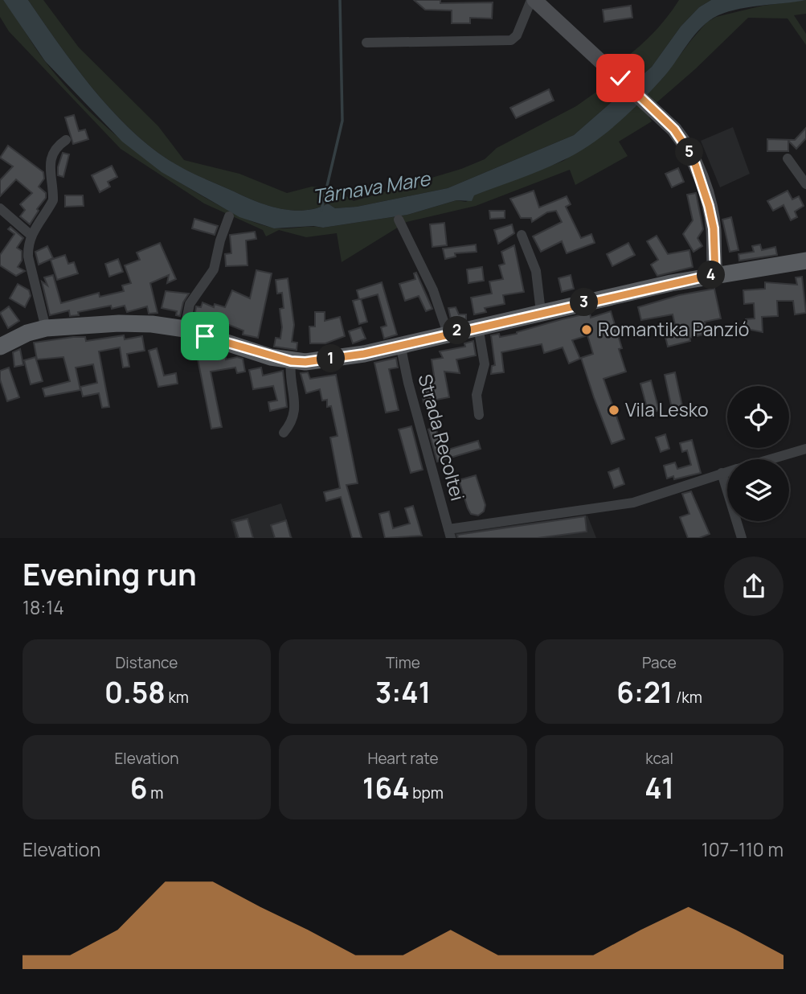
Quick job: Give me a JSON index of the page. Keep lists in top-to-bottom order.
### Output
{
  "streets": {
    "street": ["Strada Recoltei"]
  },
  "water": ["Târnava Mare"],
  "places": ["Romantika Panzió", "Vila Lesko"],
  "page": {
    "pins": [
      "5",
      "4",
      "3",
      "2",
      "1"
    ],
    "heading": ["Evening run", "18:14"],
    "stats": [
      ["Distance", "0.58 km"],
      ["Time", "3:41"],
      ["Pace", "6:21 /km"],
      ["Elevation", "6 m"],
      ["Heart rate", "164 bpm"],
      ["kcal", "41"]
    ],
    "chart": ["Elevation", "107–110 m"]
  }
}
